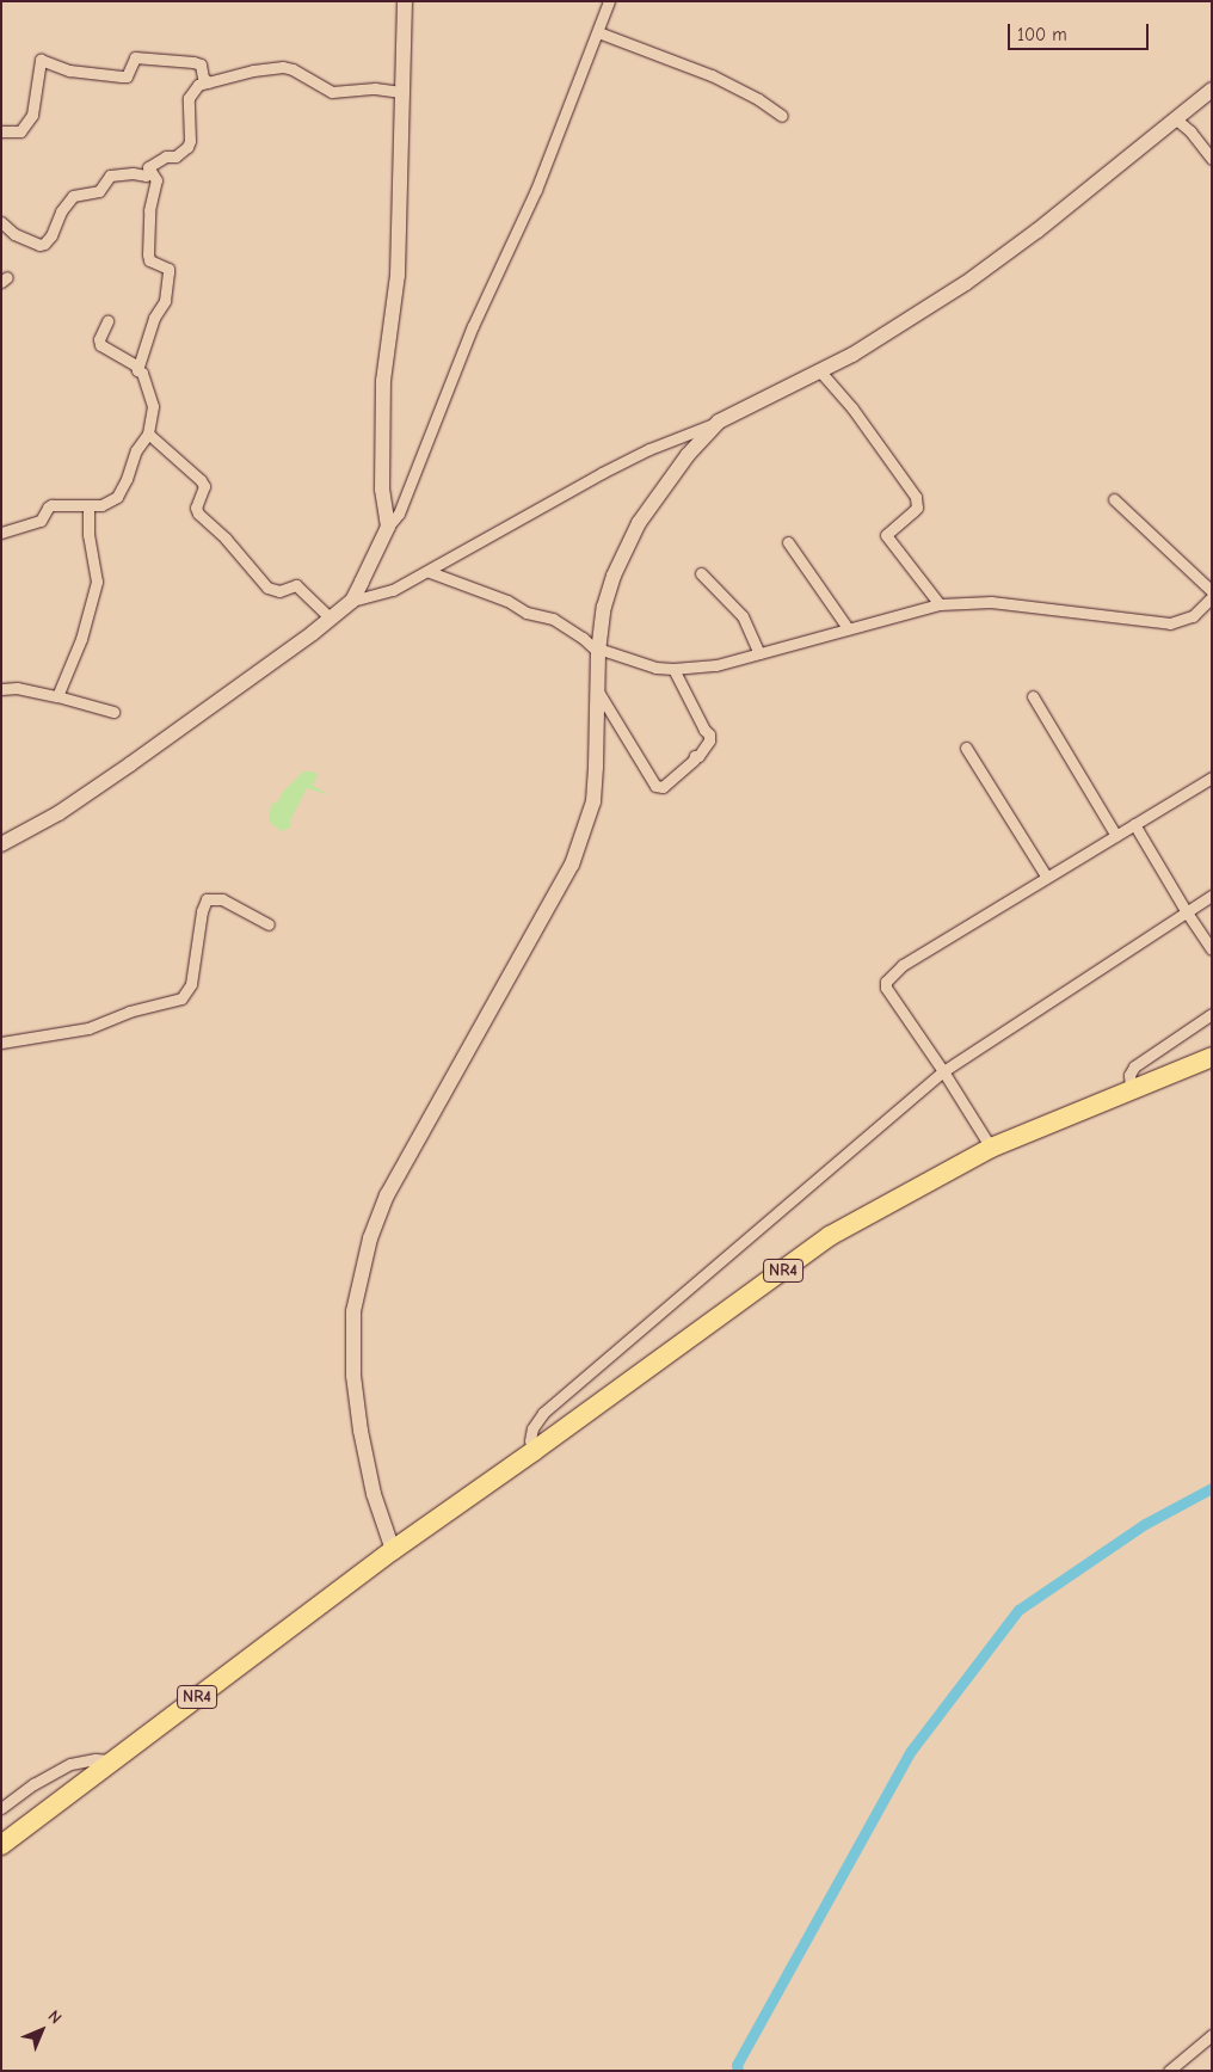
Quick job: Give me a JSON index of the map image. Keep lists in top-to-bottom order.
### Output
{
  "streets": {
    "highway": ["NR4"]
  },
  "scale_bar": "100 m",
  "north": "top right"
}
